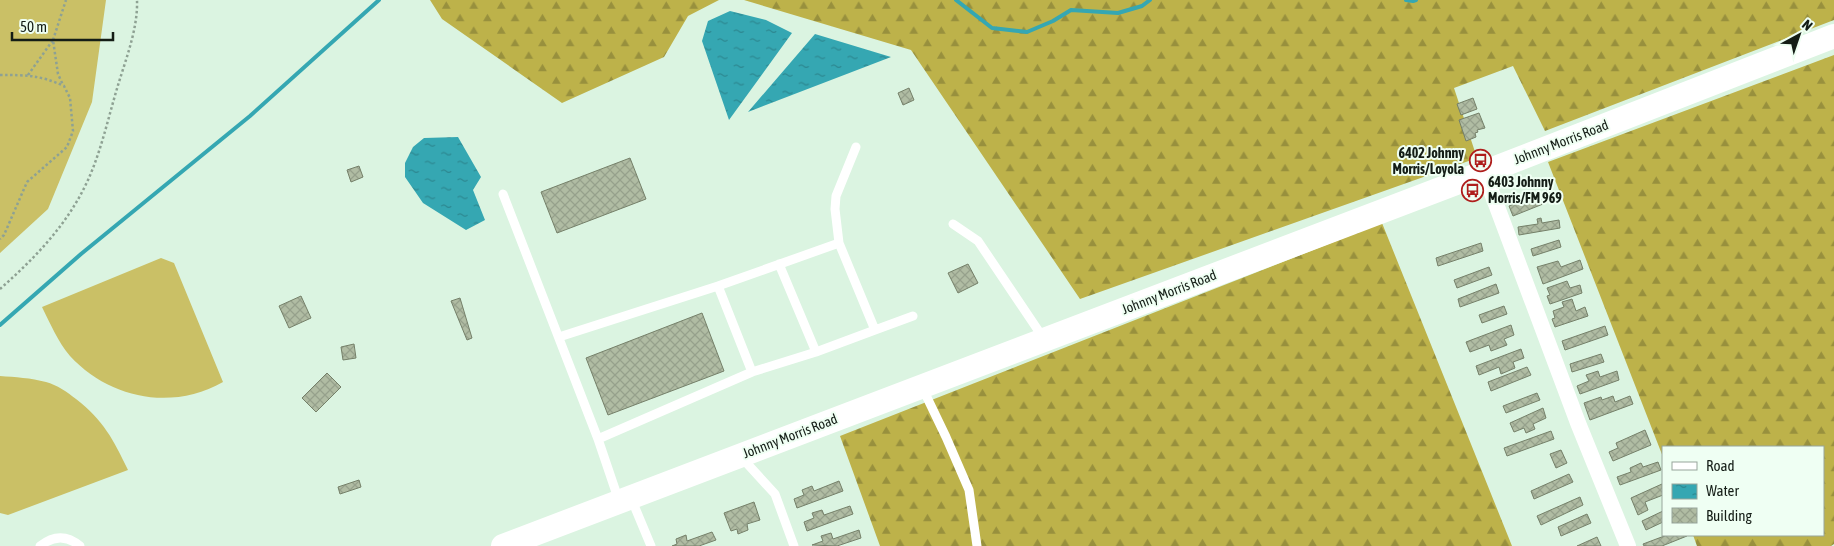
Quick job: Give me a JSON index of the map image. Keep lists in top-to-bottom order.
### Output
{
  "streets": {
    "street": ["Johnny Morris Road"]
  },
  "places": {
    "bus stop": ["6402 Johnny Morris/Loyola", "6403 Johnny Morris/FM 969"]
  },
  "legend": ["Road", "Water", "Building"],
  "scale_bar": "50 m",
  "north": "top right"
}
